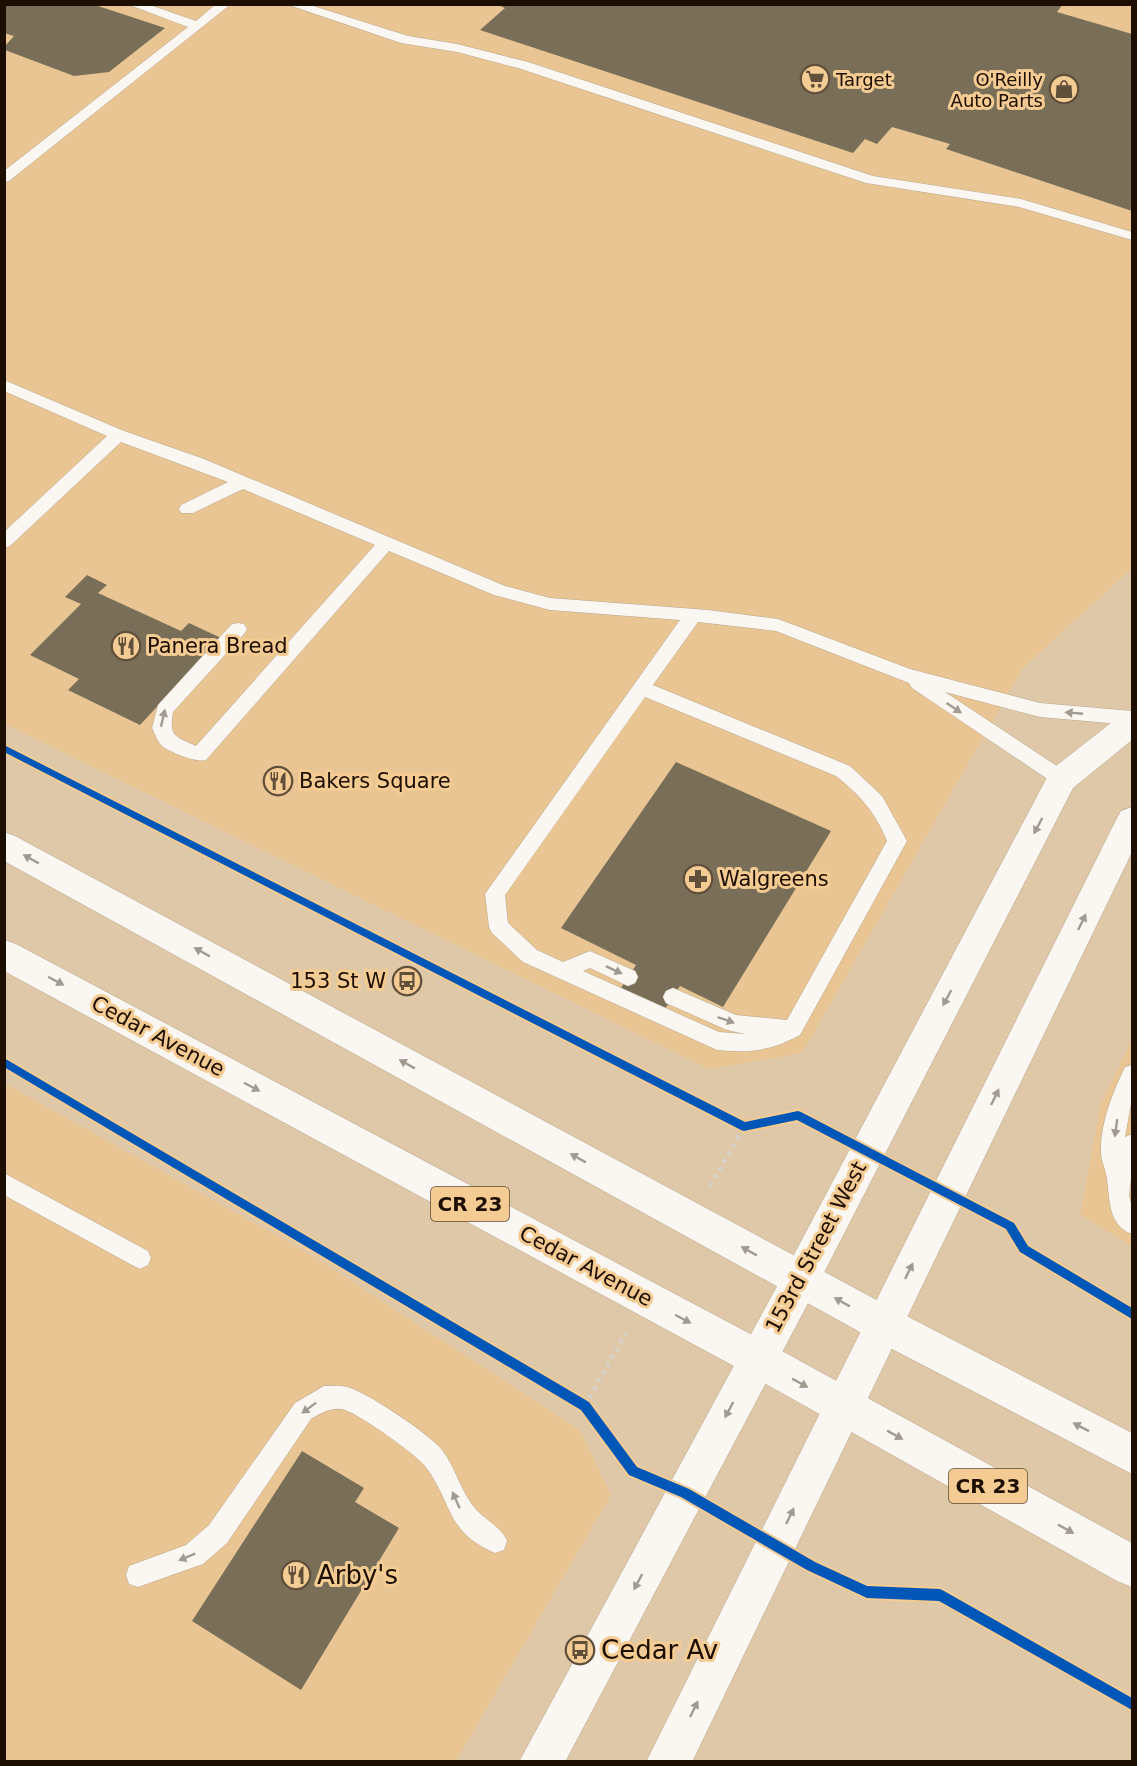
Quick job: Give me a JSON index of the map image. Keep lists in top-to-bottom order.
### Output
{
  "streets": {
    "main road": ["Cedar Avenue", "CR 23", "153rd Street West"]
  },
  "crossings": [
    ["Cedar Avenue", "153rd Street West"]
  ],
  "places": {
    "supermarket": ["Target"],
    "shop": ["O'Reilly Auto Parts"],
    "restaurant": ["Panera Bread", "Bakers Square", "Arby's"],
    "pharmacy": ["Walgreens"],
    "bus stop": ["153 St W", "Cedar Av"]
  }
}
